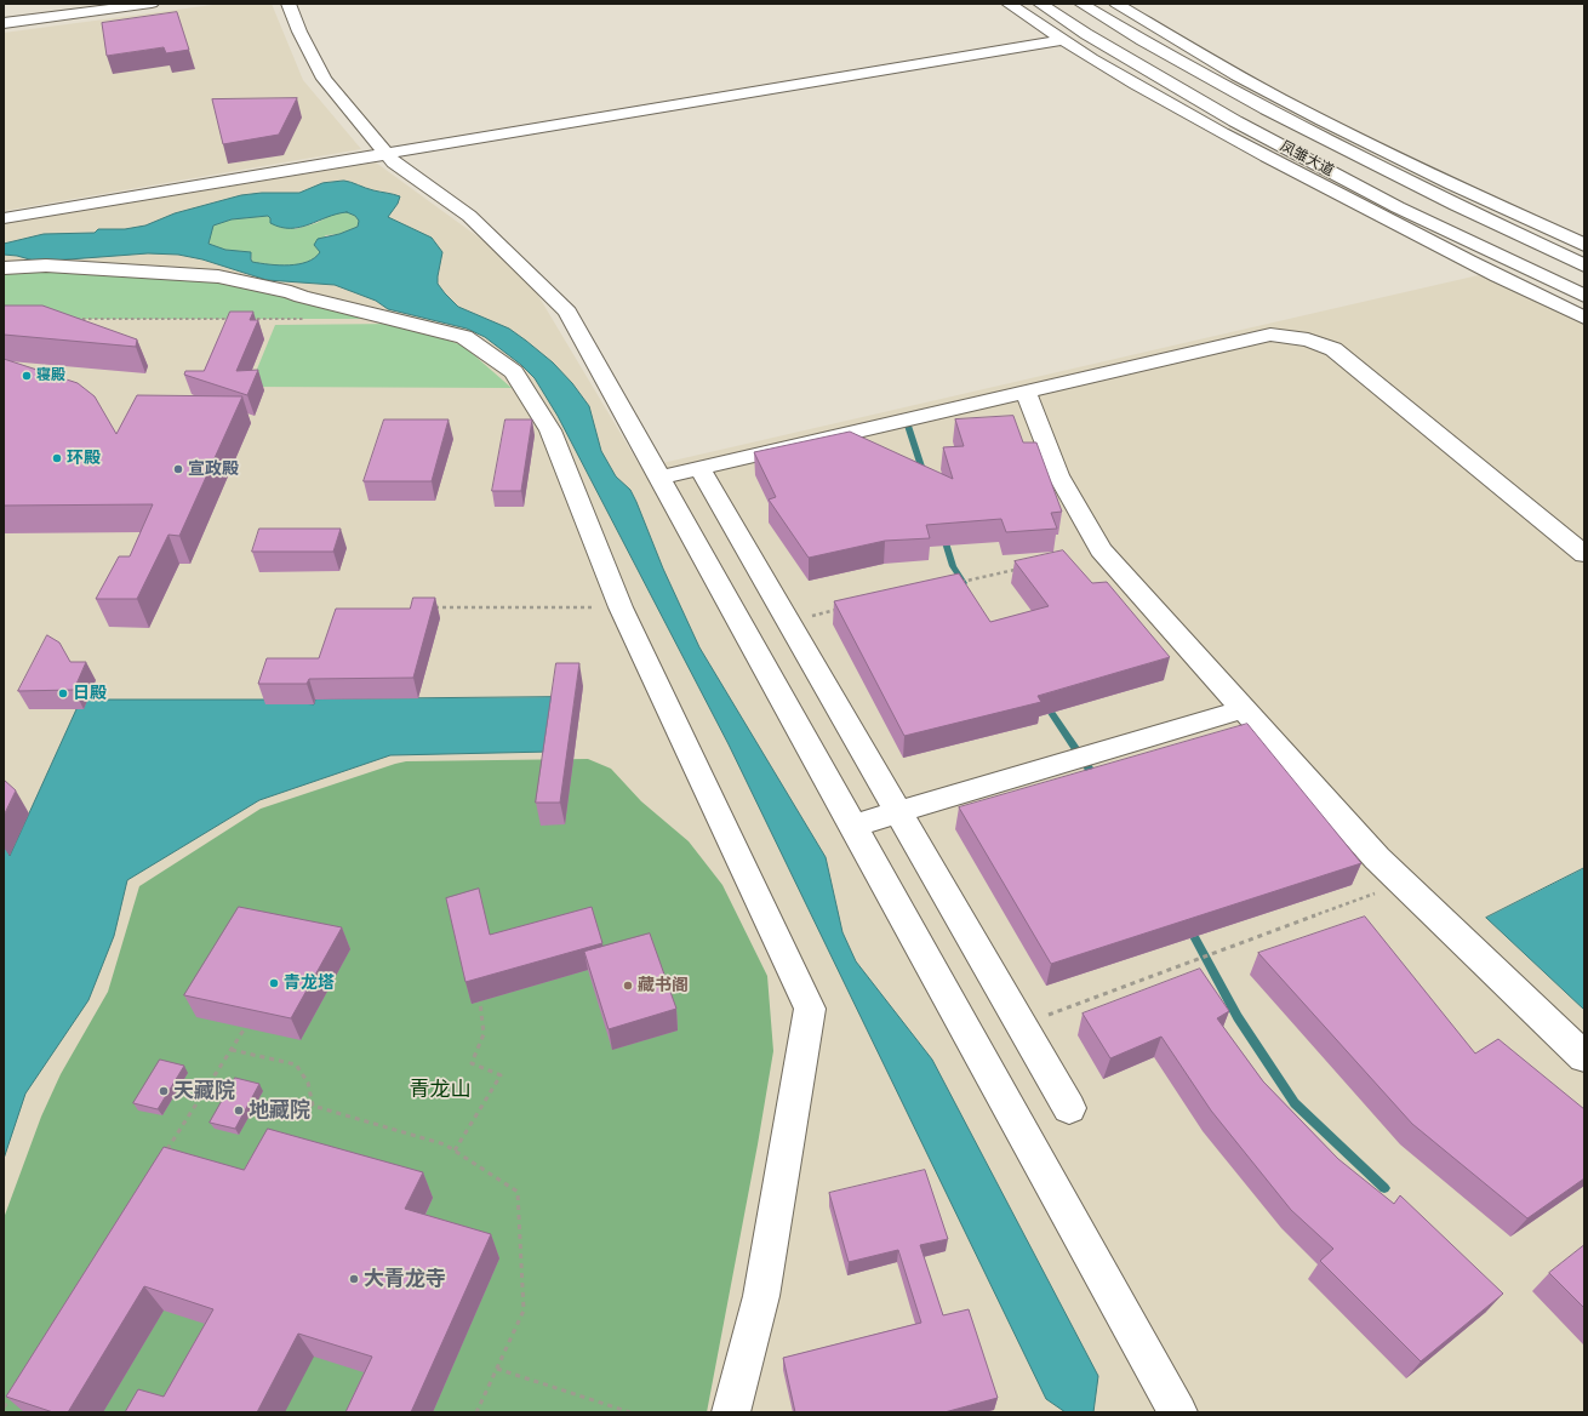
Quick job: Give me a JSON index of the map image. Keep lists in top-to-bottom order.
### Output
{
  "streets": {
    "street": ["凤雏大道"]
  },
  "parks": ["青龙山"],
  "places": [
    "寝殿",
    "环殿",
    "宣政殿",
    "日殿",
    "青龙塔",
    "藏书阁",
    "天藏院",
    "地藏院",
    "大青龙寺"
  ]
}
